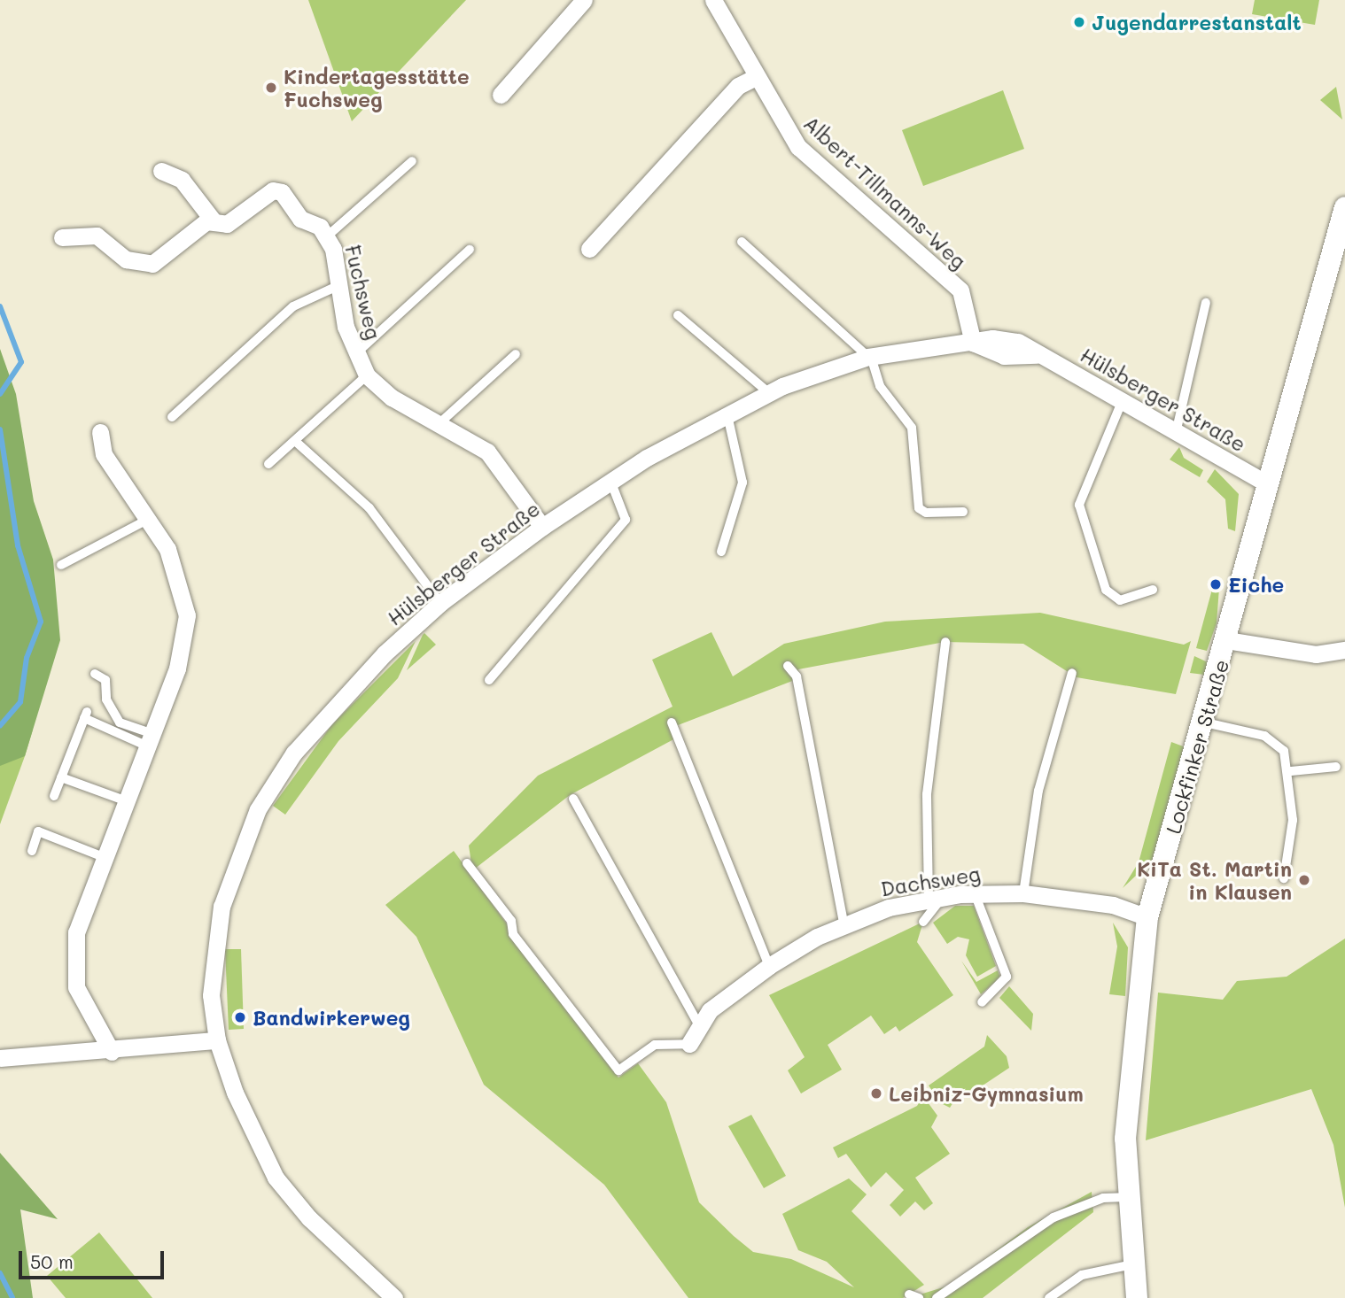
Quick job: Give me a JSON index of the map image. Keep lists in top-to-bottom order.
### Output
{
  "streets": {
    "street": [
      "Albert-Tillmanns-Weg",
      "Fuchsweg",
      "Hülsberger Straße",
      "Lockfinker Straße",
      "Dachsweg"
    ]
  },
  "crossings": [
    ["Albert-Tillmanns-Weg", "Hülsberger Straße"],
    ["Fuchsweg", "Hülsberger Straße"],
    ["Hülsberger Straße", "Lockfinker Straße"],
    ["Lockfinker Straße", "Dachsweg"]
  ],
  "places": [
    "Jugendarrestanstalt",
    "Kindertagesstätte Fuchsweg",
    "Eiche",
    "KiTa St. Martin in Klausen",
    "Bandwirkerweg",
    "Leibniz-Gymnasium"
  ],
  "scale_bar": "50 m"
}
